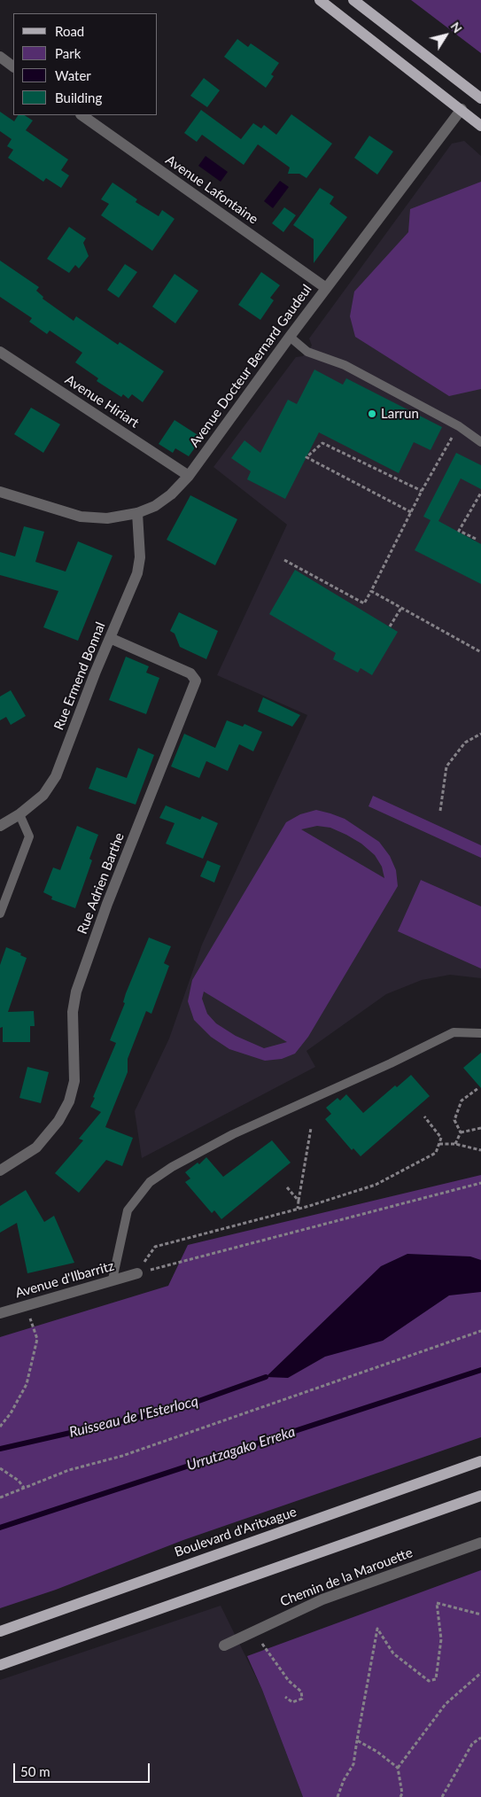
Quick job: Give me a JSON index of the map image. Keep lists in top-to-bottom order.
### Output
{
  "streets": {
    "main road": ["Boulevard d'Aritxague"],
    "street": [
      "Avenue Lafontaine",
      "Avenue Docteur Bernard Gaudeul",
      "Avenue Hiriart",
      "Rue Ermend Bonnal",
      "Rue Adrien Barthe",
      "Avenue d'Ilbarritz",
      "Chemin de la Marouette"
    ]
  },
  "crossings": [
    ["Avenue Lafontaine", "Avenue Docteur Bernard Gaudeul"],
    ["Avenue Docteur Bernard Gaudeul", "Avenue Hiriart"],
    ["Avenue Docteur Bernard Gaudeul", "Rue Ermend Bonnal"],
    ["Rue Ermend Bonnal", "Rue Adrien Barthe"]
  ],
  "water": ["Ruisseau de l'Esterlocq", "Urrutzagako Erreka"],
  "places": ["Larrun"],
  "legend": [
    "Road",
    "Park",
    "Water",
    "Building"
  ],
  "scale_bar": "50 m",
  "north": "top right"
}
